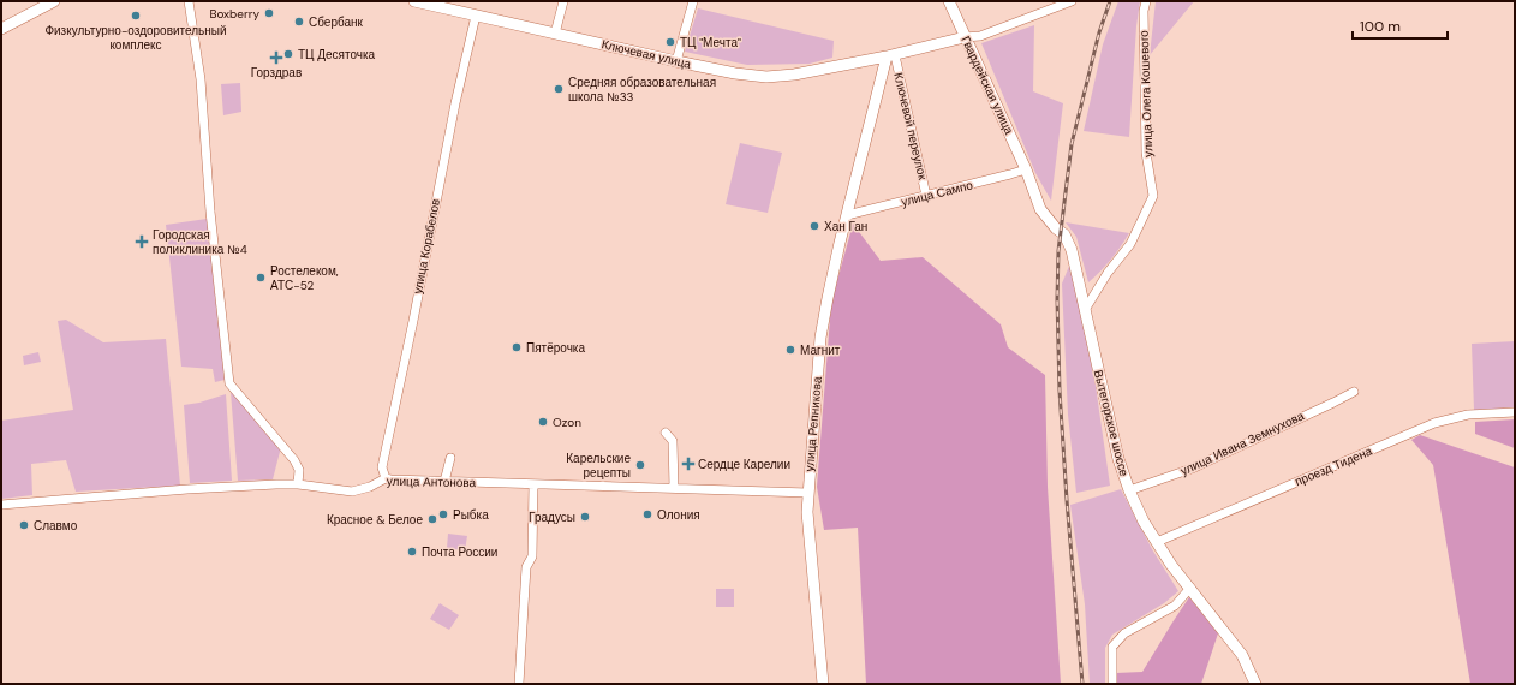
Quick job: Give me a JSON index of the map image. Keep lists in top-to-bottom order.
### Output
{
  "streets": {
    "main road": [
      "Ключевая улица",
      "Гвардейская улица",
      "Вытегорское шоссе",
      "улица Репникова"
    ],
    "street": [
      "улица Олега Кошевого",
      "Ключевой переулок",
      "улица Сампо",
      "улица Корабелов",
      "улица Ивана Земнухова",
      "проезд Тидена",
      "улица Антонова"
    ]
  },
  "crossings": [
    ["Ключевая улица", "Гвардейская улица"],
    ["Ключевая улица", "Ключевой переулок"],
    ["Ключевая улица", "улица Корабелов"],
    ["Ключевая улица", "улица Репникова"],
    ["Гвардейская улица", "улица Сампо"],
    ["Гвардейская улица", "Вытегорское шоссе"],
    ["улица Олега Кошевого", "Вытегорское шоссе"],
    ["Ключевой переулок", "улица Сампо"],
    ["Ключевой переулок", "улица Репникова"],
    ["улица Сампо", "Вытегорское шоссе"],
    ["улица Сампо", "улица Репникова"],
    ["улица Корабелов", "улица Антонова"],
    ["Вытегорское шоссе", "улица Ивана Земнухова"],
    ["Вытегорское шоссе", "проезд Тидена"],
    ["улица Репникова", "улица Антонова"]
  ],
  "places": {
    "other": [
      "Boxberry",
      "Физкультурно-оздоровительный комплекс",
      "Сбербанк",
      "ТЦ \"Мечта\"",
      "ТЦ Десяточка",
      "Средняя образовательная школа №33",
      "Хан Ган",
      "Ростелеком, АТС-52",
      "Пятёрочка",
      "Магнит",
      "Ozon",
      "Карельские рецепты",
      "Рыбка",
      "Олония",
      "Градусы",
      "Красное & Белое",
      "Славмо",
      "Почта России"
    ],
    "health": ["Горздрав", "Городская поликлиника №4", "Сердце Карелии"]
  },
  "scale_bar": "100 m"
}
